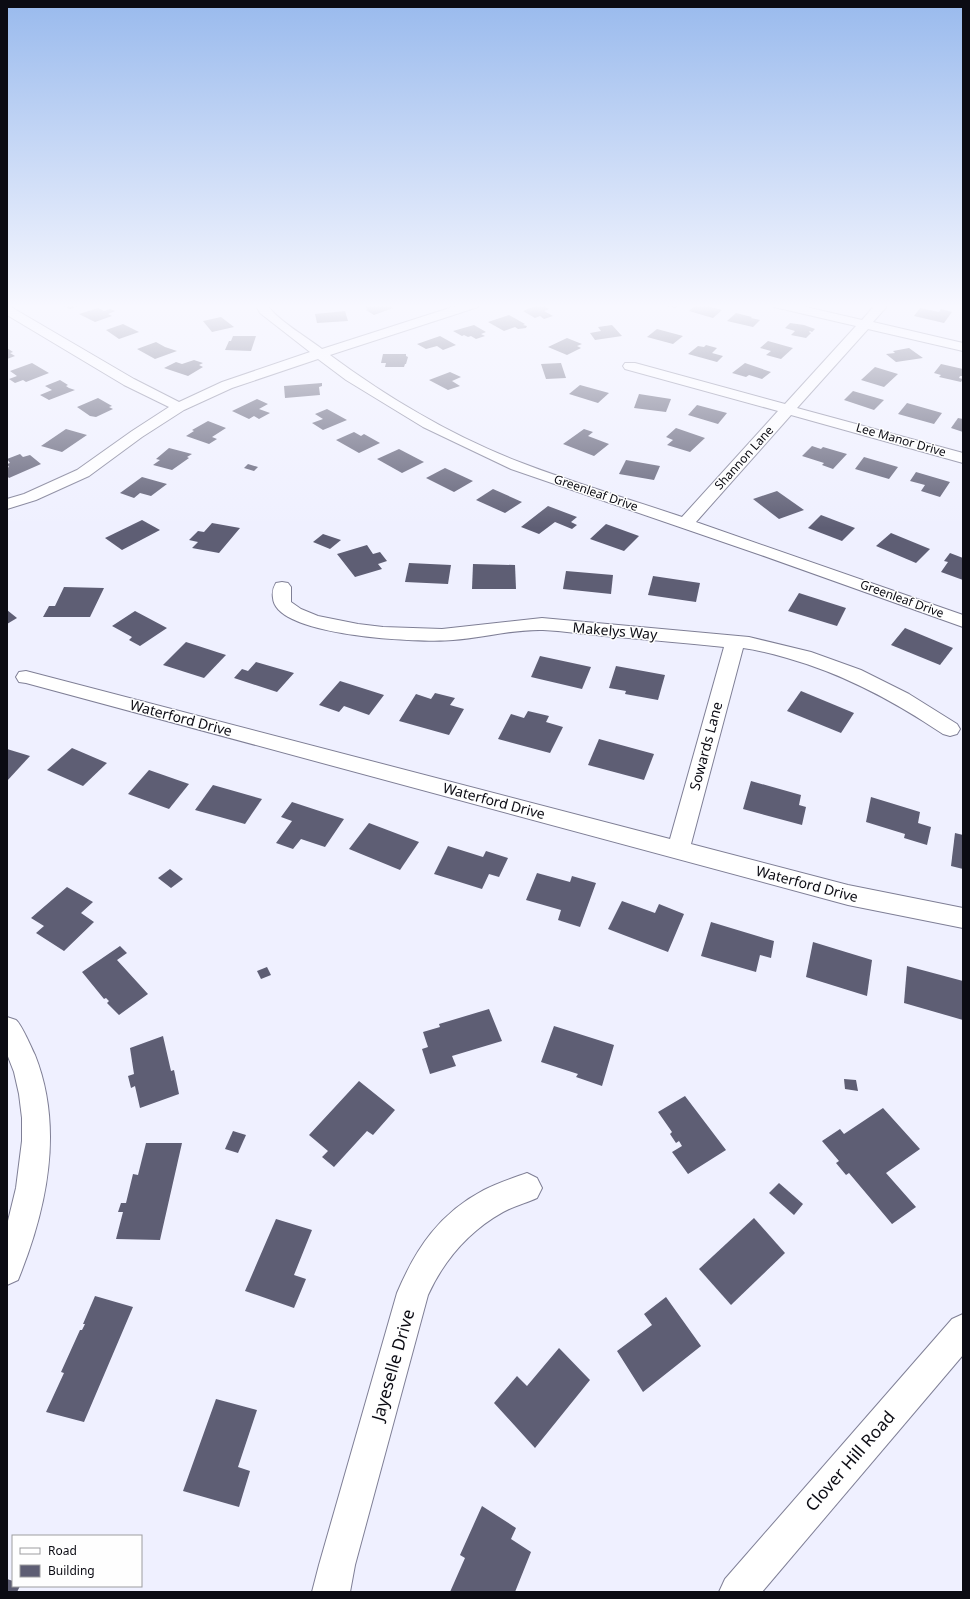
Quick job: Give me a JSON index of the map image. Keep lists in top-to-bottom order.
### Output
{
  "streets": {
    "street": [
      "Lee Manor Drive",
      "Shannon Lane",
      "Greenleaf Drive",
      "Makelys Way",
      "Waterford Drive",
      "Sowards Lane",
      "Jayeselle Drive",
      "Clover Hill Road"
    ]
  },
  "crossings": [
    ["Lee Manor Drive", "Shannon Lane"],
    ["Shannon Lane", "Greenleaf Drive"],
    ["Makelys Way", "Sowards Lane"],
    ["Waterford Drive", "Sowards Lane"]
  ],
  "legend": ["Road", "Building"]
}
